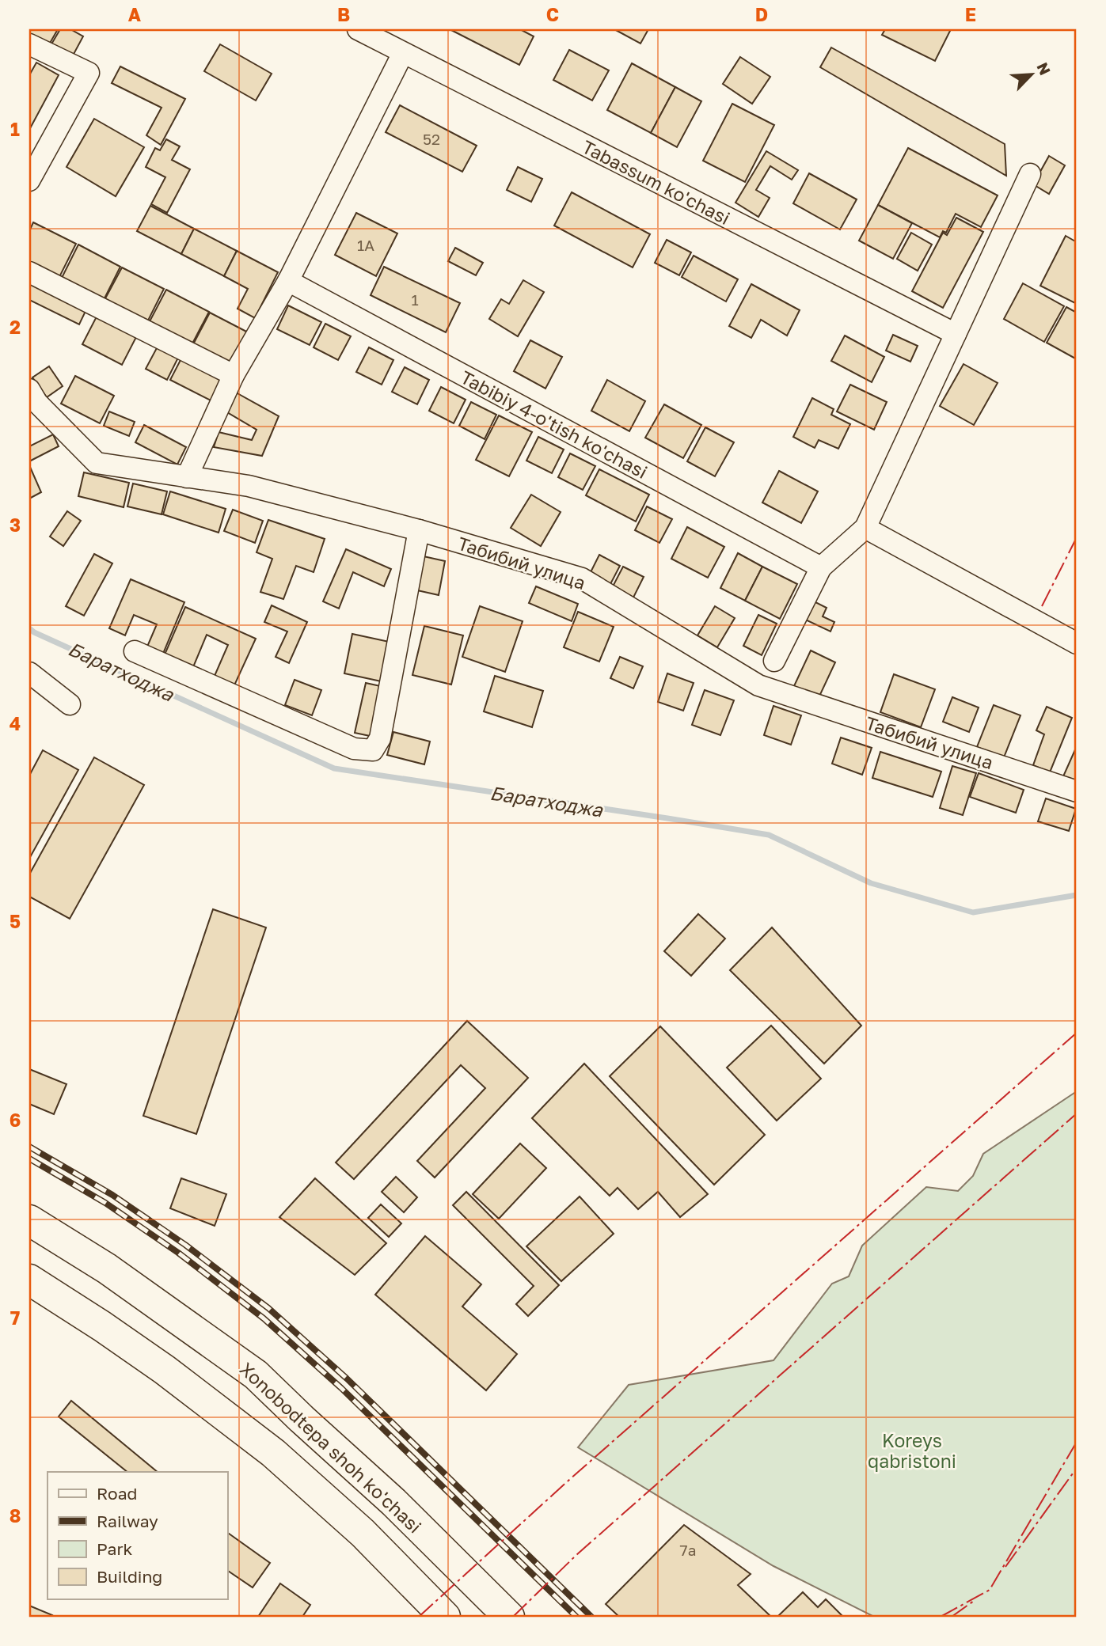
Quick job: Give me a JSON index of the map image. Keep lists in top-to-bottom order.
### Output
{
  "streets": {
    "highway": ["Xonobodtepa shoh ko'chasi"],
    "street": ["Tabassum ko'chasi", "Tabibiy 4-o'tish ko'chasi", "Табибий улица"]
  },
  "water": ["Баратходжа"],
  "parks": ["Koreys qabristoni"],
  "house_numbers": [
    "52",
    "1А",
    "1",
    "7а"
  ],
  "legend": [
    "Road",
    "Railway",
    "Park",
    "Building"
  ],
  "north": "top right",
  "grid": {
    "columns": [
      "A",
      "B",
      "C",
      "D",
      "E"
    ],
    "rows": [
      "1",
      "2",
      "3",
      "4",
      "5",
      "6",
      "7",
      "8"
    ]
  }
}
